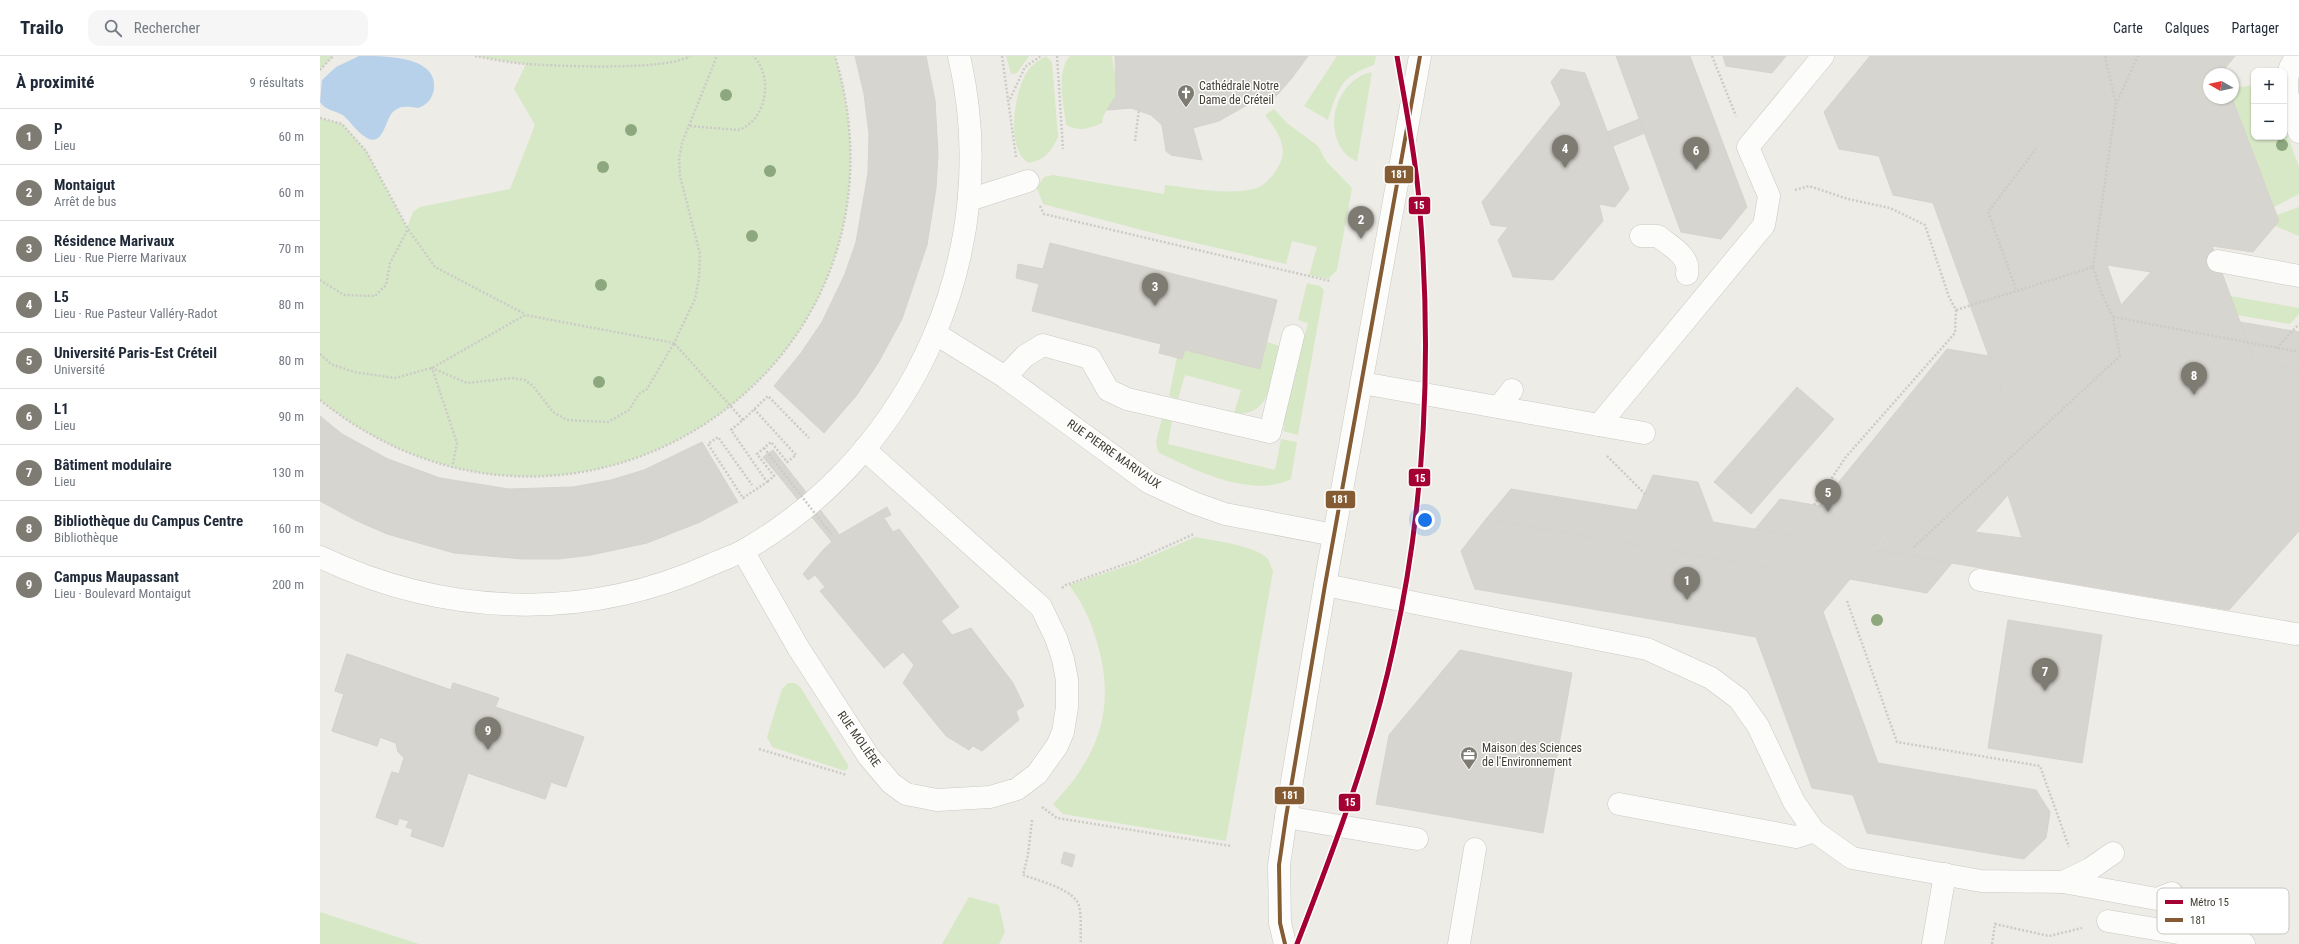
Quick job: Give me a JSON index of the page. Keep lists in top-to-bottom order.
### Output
{
  "streets": {
    "street": ["RUE PIERRE MARIVAUX", "RUE MOLIÈRE"]
  },
  "places": {
    "church": ["Cathédrale Notre Dame de Créteil"],
    "office": ["Maison des Sciences de l'Environnement"]
  },
  "lines": ["metro line 15", "transit line 181"],
  "legend": ["Métro 15", "181"],
  "north": "left",
  "page": {
    "header": "Trailo",
    "search": "Rechercher",
    "nav": ["Carte", "Calques", "Partager"],
    "heading": ["À proximité", "9 résultats"],
    "map_buttons": ["+", "−"],
    "list": [
      {
        "mark": "1",
        "name": "P",
        "note": "Lieu",
        "value": "60 m"
      },
      {
        "mark": "2",
        "name": "Montaigut",
        "note": "Arrêt de bus",
        "value": "60 m"
      },
      {
        "mark": "3",
        "name": "Résidence Marivaux",
        "note": "Lieu · Rue Pierre Marivaux",
        "value": "70 m"
      },
      {
        "mark": "4",
        "name": "L5",
        "note": "Lieu · Rue Pasteur Valléry-Radot",
        "value": "80 m"
      },
      {
        "mark": "5",
        "name": "Université Paris-Est Créteil",
        "note": "Université",
        "value": "80 m"
      },
      {
        "mark": "6",
        "name": "L1",
        "note": "Lieu",
        "value": "90 m"
      },
      {
        "mark": "7",
        "name": "Bâtiment modulaire",
        "note": "Lieu",
        "value": "130 m"
      },
      {
        "mark": "8",
        "name": "Bibliothèque du Campus Centre",
        "note": "Bibliothèque",
        "value": "160 m"
      },
      {
        "mark": "9",
        "name": "Campus Maupassant",
        "note": "Lieu · Boulevard Montaigut",
        "value": "200 m"
      }
    ],
    "pins": [
      "4",
      "6",
      "2",
      "3",
      "8",
      "5",
      "1",
      "7",
      "9"
    ]
  }
}
